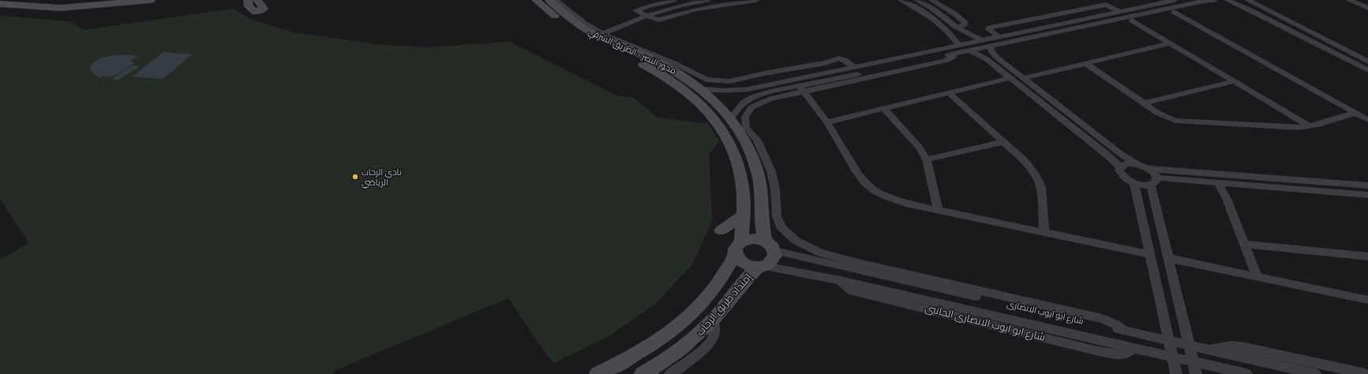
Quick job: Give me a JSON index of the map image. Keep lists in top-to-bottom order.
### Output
{
  "streets": {
    "street": [
      "محور النصر - الطريق الشرقي",
      "إمتداد طريق الرحاب",
      "شارع ابو ايوب الانصارى",
      "شارع ابو ايوب الانصارى الجانبى"
    ]
  },
  "crossings": [
    ["محور النصر - الطريق الشرقي", "إمتداد طريق الرحاب"],
    ["محور النصر - الطريق الشرقي", "شارع ابو ايوب الانصارى"],
    ["محور النصر - الطريق الشرقي", "شارع ابو ايوب الانصارى الجانبى"],
    ["إمتداد طريق الرحاب", "شارع ابو ايوب الانصارى"],
    ["إمتداد طريق الرحاب", "شارع ابو ايوب الانصارى الجانبى"],
    ["شارع ابو ايوب الانصارى", "شارع ابو ايوب الانصارى الجانبى"]
  ],
  "places": ["نادي الرحاب الرياضي"]
}
